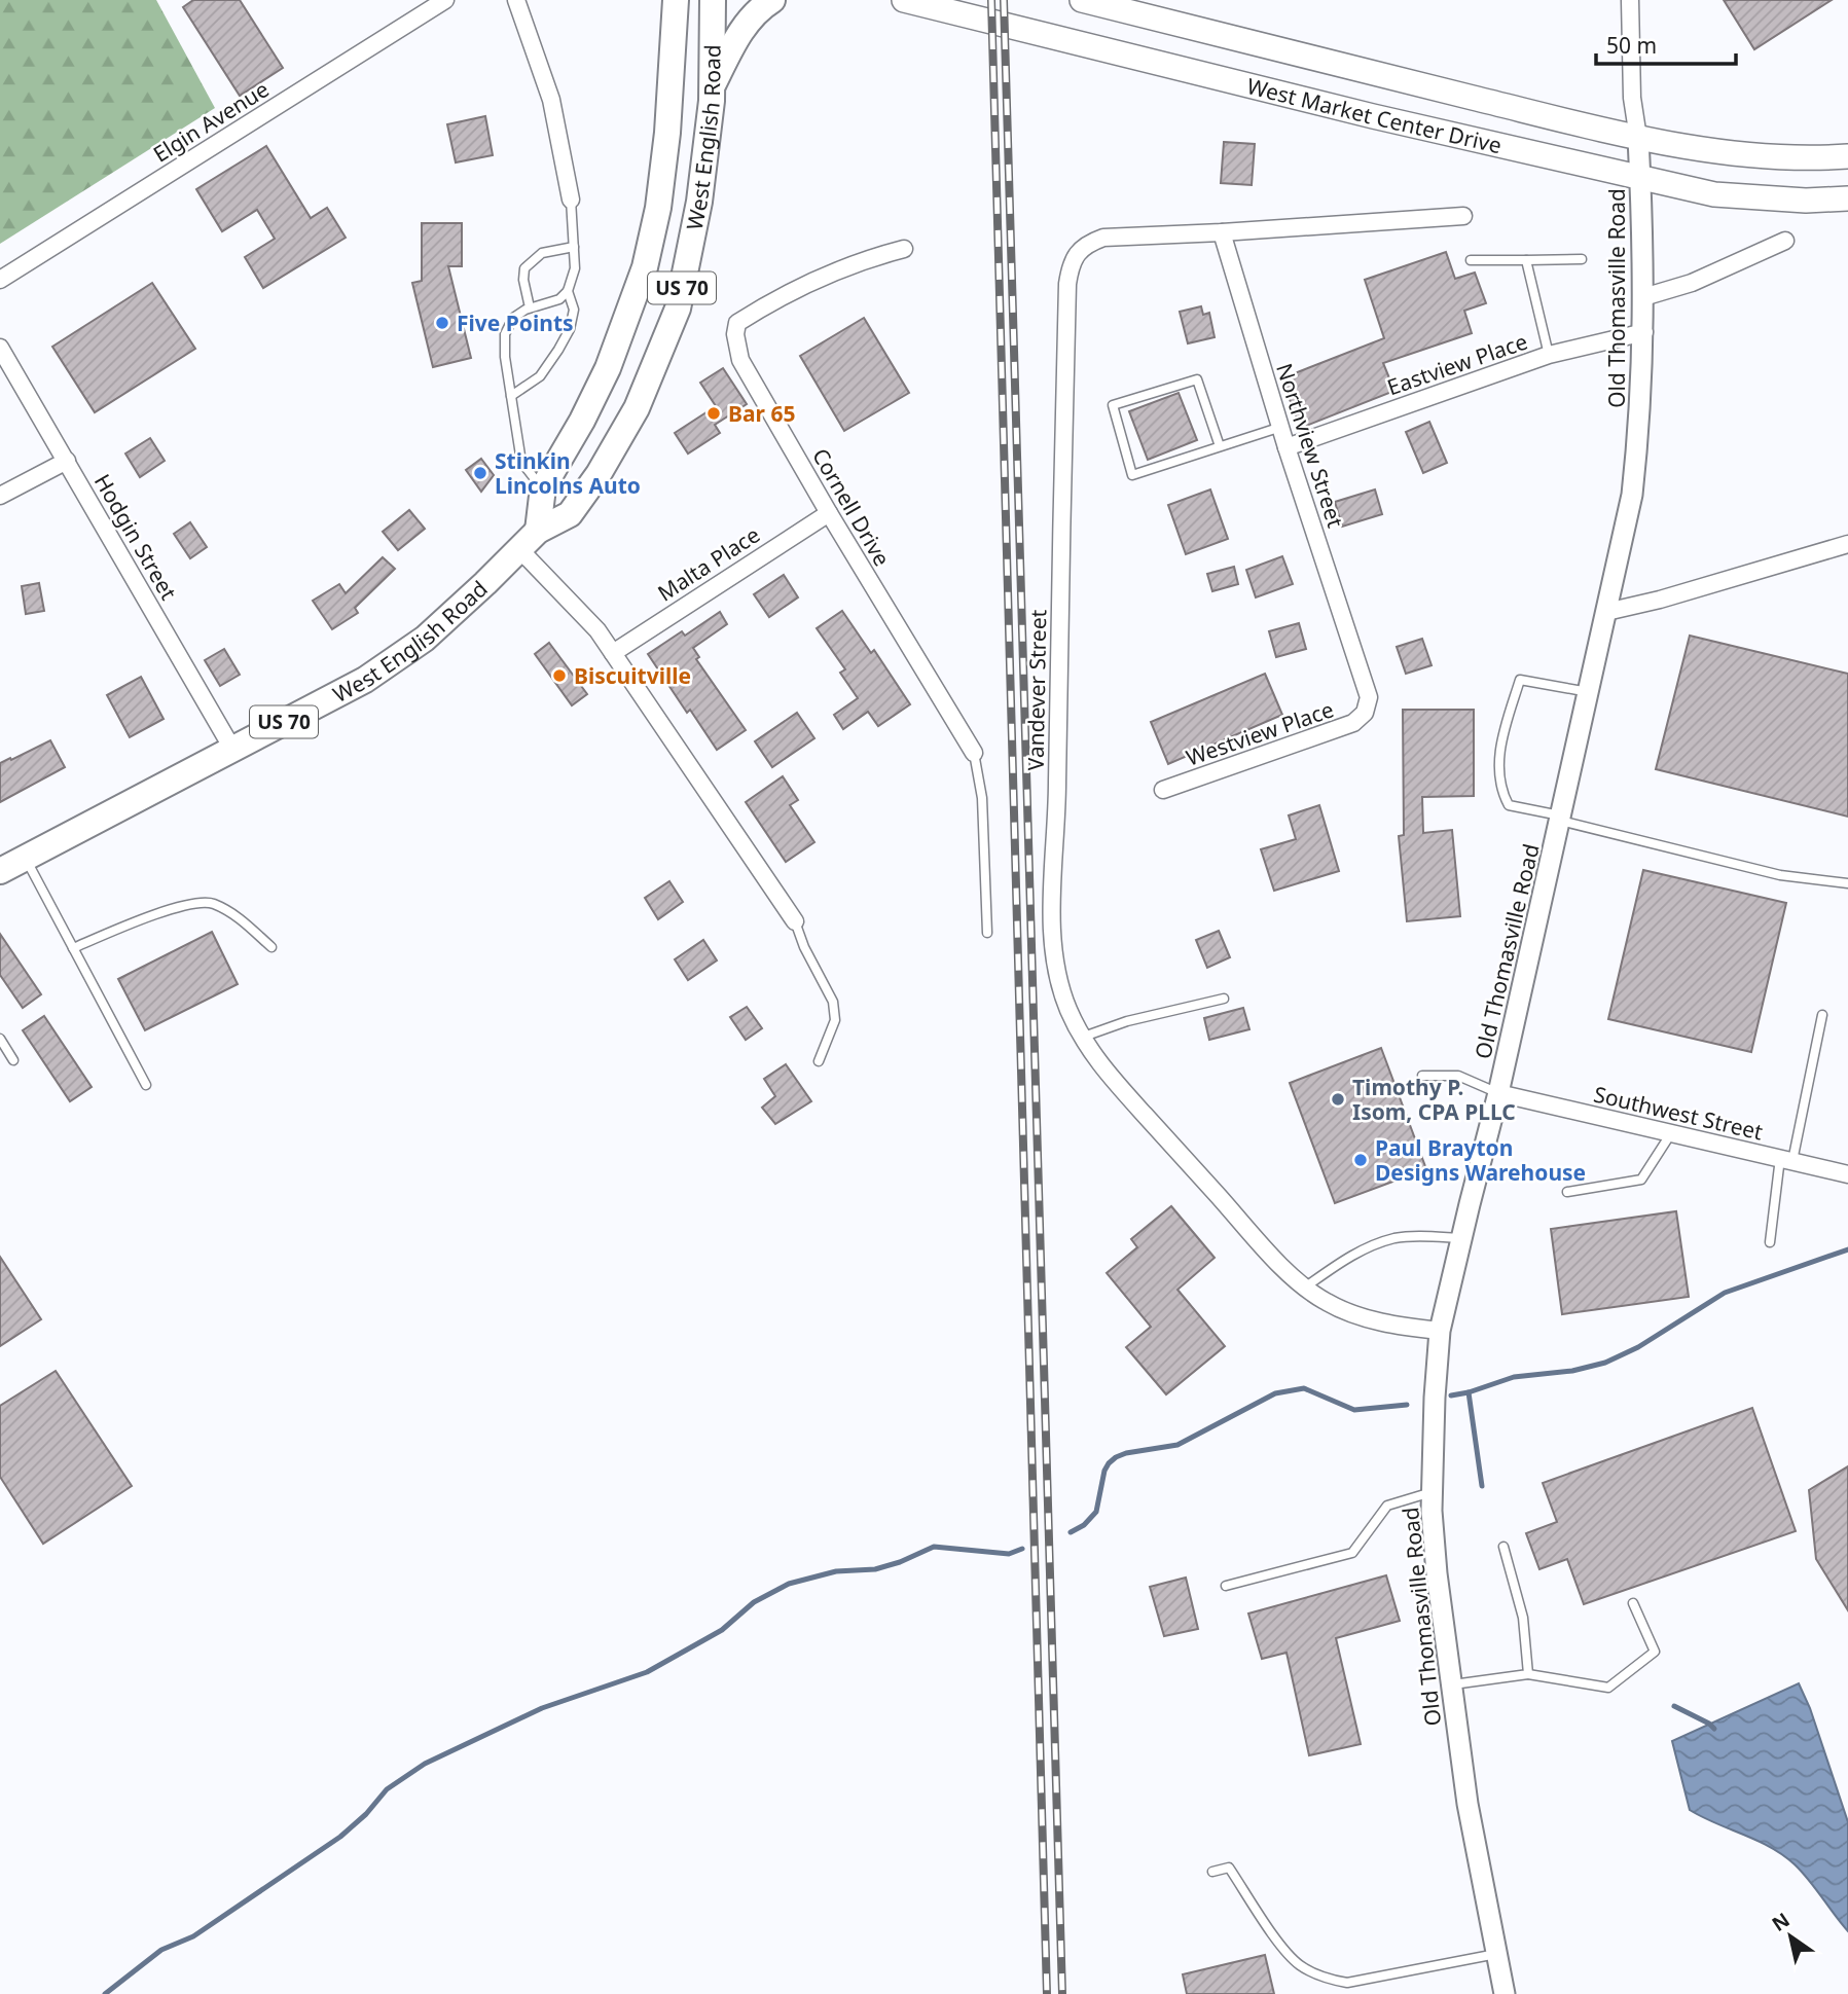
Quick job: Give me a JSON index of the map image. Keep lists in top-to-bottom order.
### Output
{
  "streets": {
    "main road": ["West Market Center Drive", "West English Road", "US 70"],
    "street": [
      "Elgin Avenue",
      "Old Thomasville Road",
      "Eastview Place",
      "Northview Street",
      "Cornell Drive",
      "Hodgin Street",
      "Malta Place",
      "Vandever Street",
      "Westview Place",
      "Southwest Street"
    ]
  },
  "crossings": [
    ["West Market Center Drive", "Old Thomasville Road"],
    ["West English Road", "US 70"],
    ["West English Road", "Hodgin Street"],
    ["Old Thomasville Road", "Eastview Place"],
    ["Old Thomasville Road", "Vandever Street"],
    ["Old Thomasville Road", "Southwest Street"],
    ["Eastview Place", "Northview Street"],
    ["Northview Street", "Vandever Street"],
    ["Northview Street", "Westview Place"],
    ["Cornell Drive", "Malta Place"]
  ],
  "places": [
    "Five Points",
    "Bar 65",
    "Stinkin Lincolns Auto",
    "Biscuitville",
    "Timothy P. Isom, CPA PLLC",
    "Paul Brayton Designs Warehouse"
  ],
  "scale_bar": "50 m",
  "north": "top left"
}
